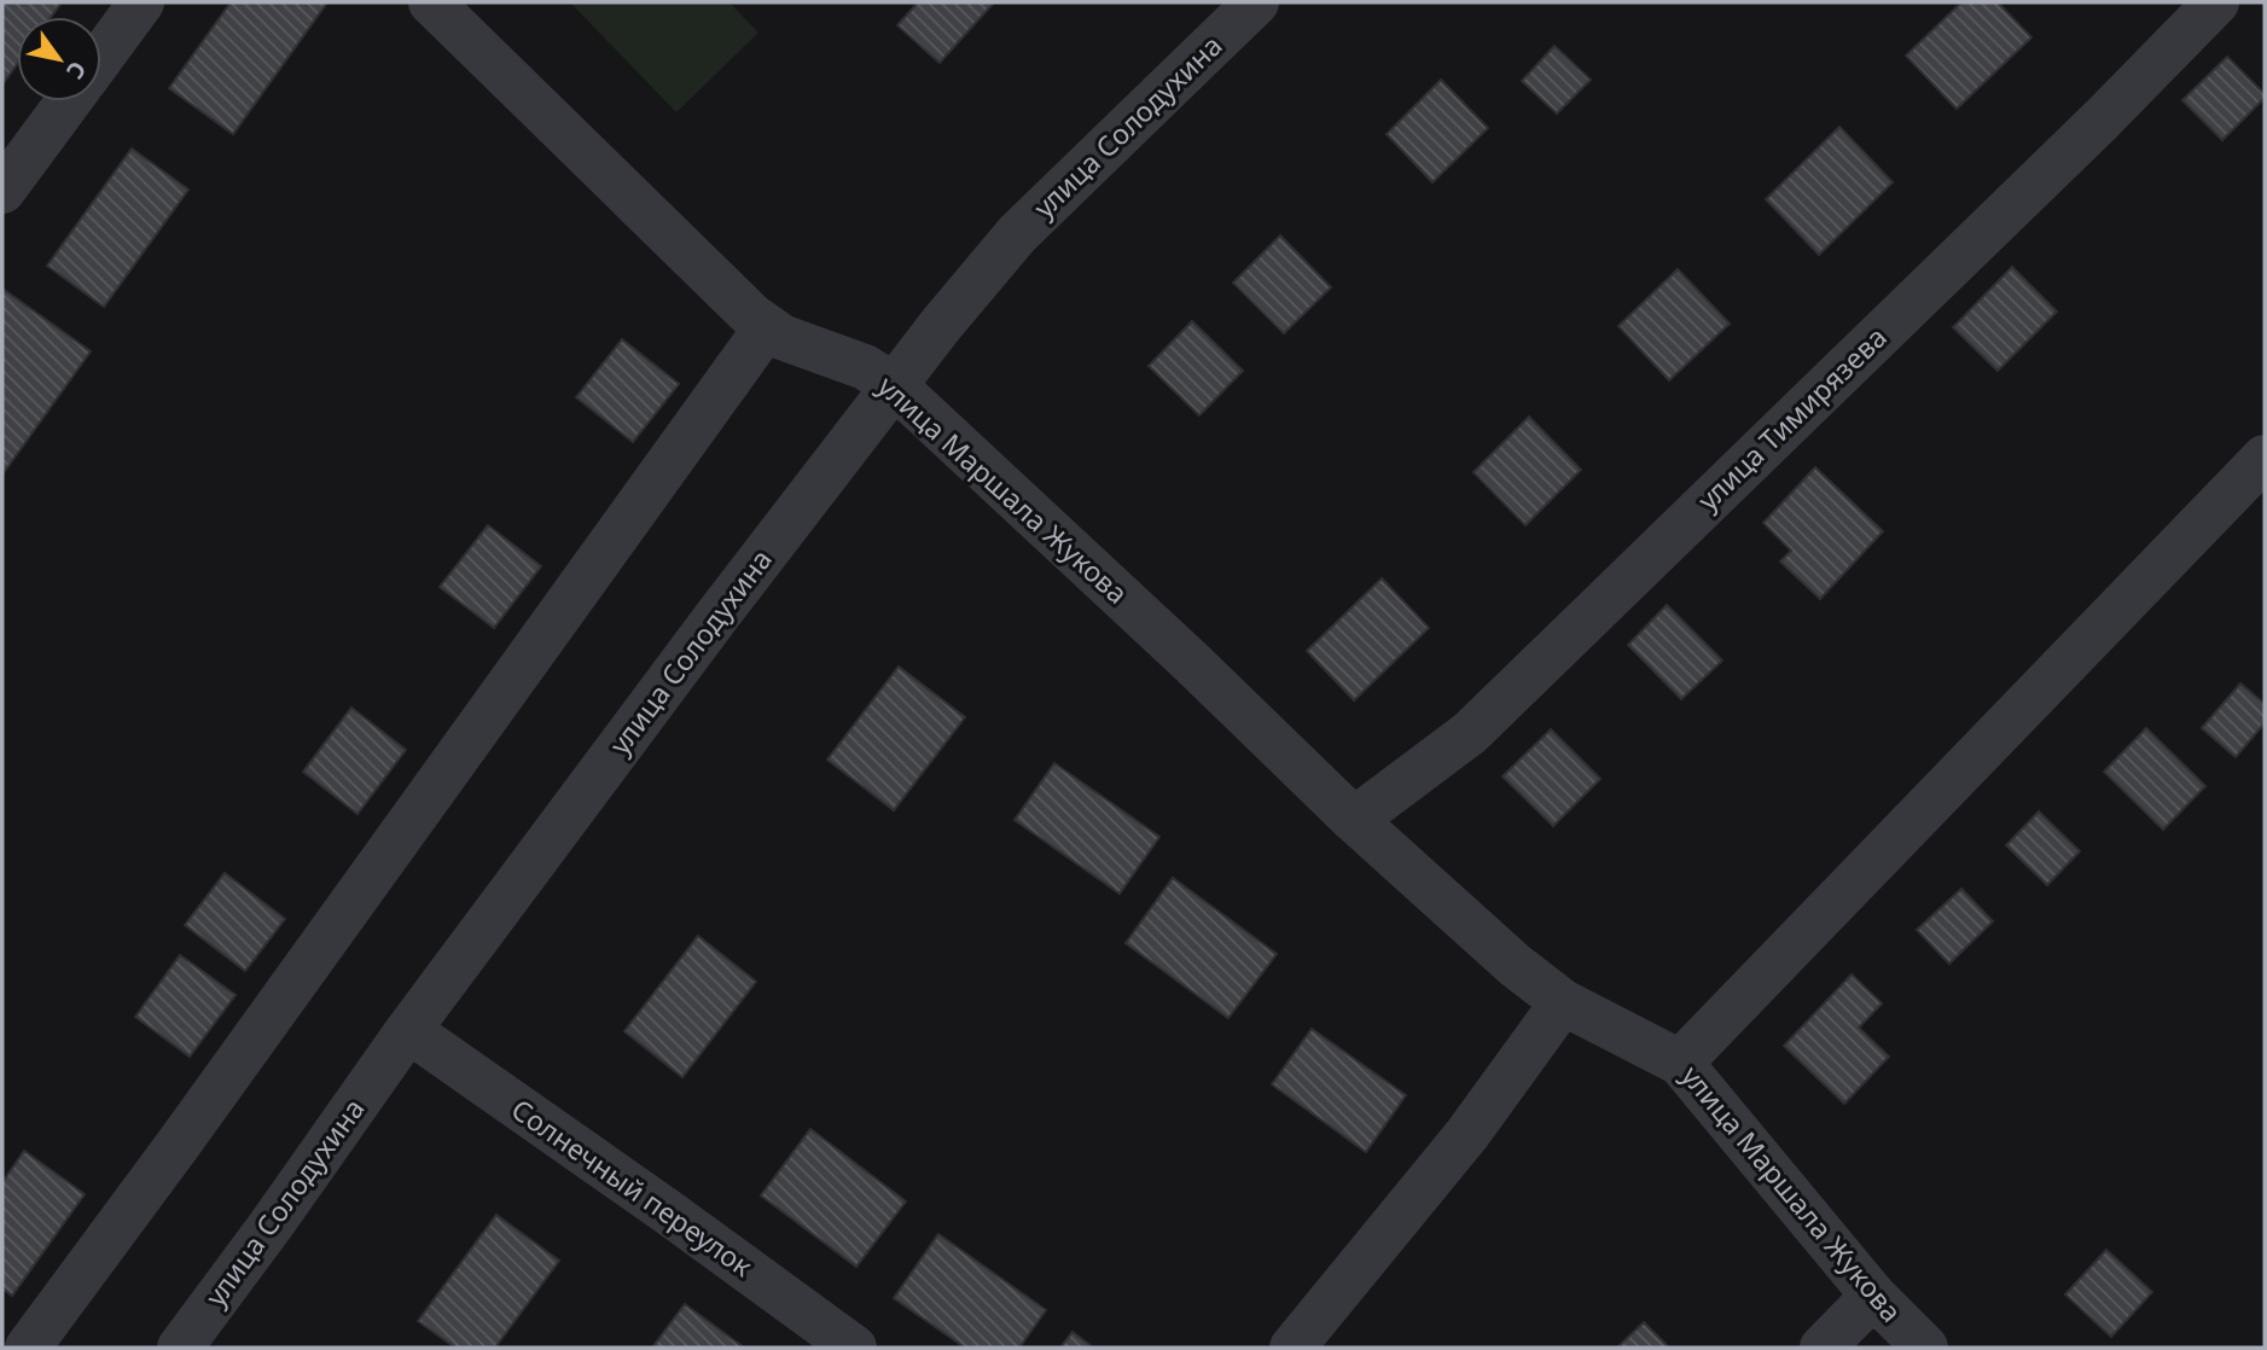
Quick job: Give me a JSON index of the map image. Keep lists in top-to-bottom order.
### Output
{
  "streets": {
    "street": [
      "улица Солодухина",
      "улица Тимирязева",
      "улица Маршала Жукова",
      "Солнечный переулок"
    ]
  },
  "crossings": [
    ["улица Солодухина", "улица Маршала Жукова"],
    ["улица Солодухина", "Солнечный переулок"],
    ["улица Тимирязева", "улица Маршала Жукова"]
  ],
  "north": "bottom right"
}
